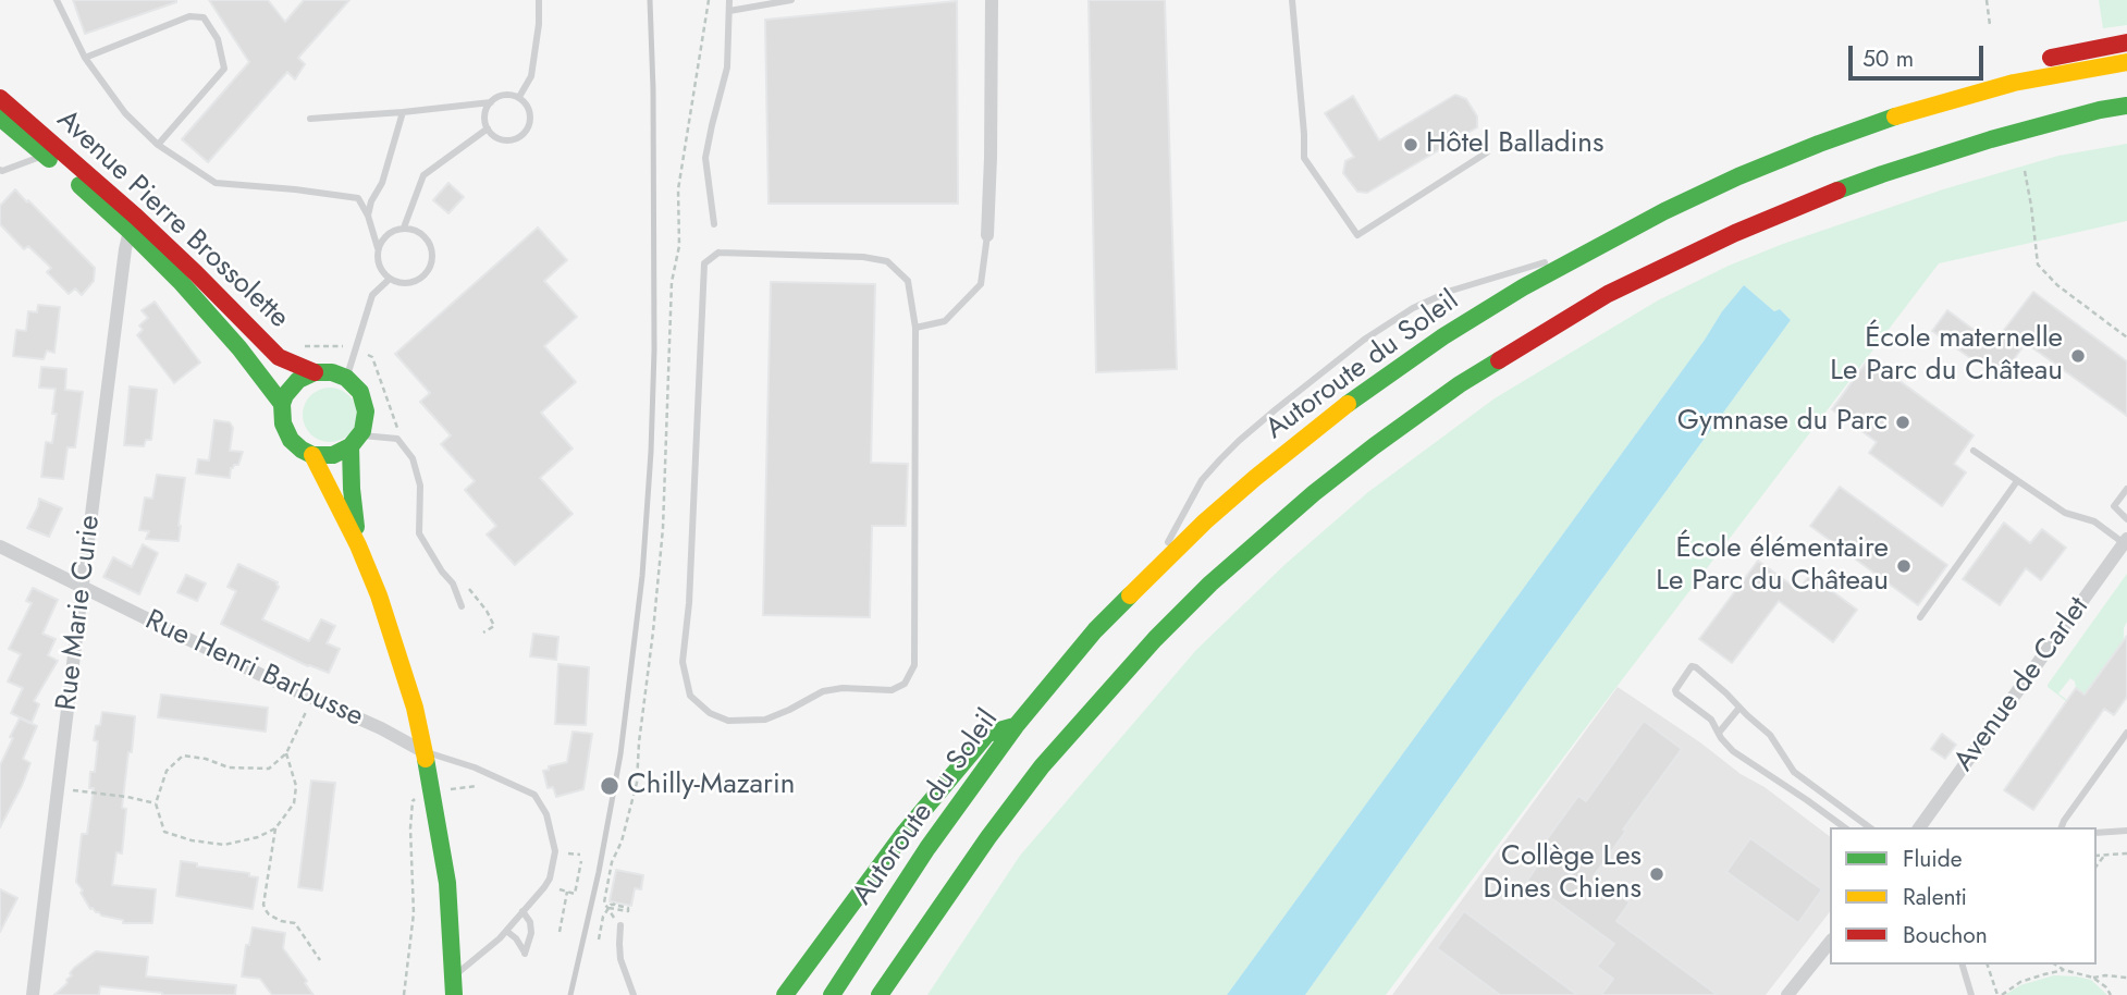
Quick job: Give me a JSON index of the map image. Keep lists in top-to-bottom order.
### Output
{
  "streets": {
    "main road": ["Avenue Pierre Brossolette", "Autoroute du Soleil"],
    "street": ["Rue Marie Curie", "Rue Henri Barbusse", "Avenue de Carlet"]
  },
  "crossings": [
    ["Avenue Pierre Brossolette", "Rue Marie Curie"],
    ["Avenue Pierre Brossolette", "Rue Henri Barbusse"],
    ["Rue Marie Curie", "Rue Henri Barbusse"]
  ],
  "places": [
    "Hôtel Balladins",
    "École maternelle Le Parc du Château",
    "Gymnase du Parc",
    "École élémentaire Le Parc du Château",
    "Chilly-Mazarin",
    "Collège Les Dines Chiens"
  ],
  "legend": ["Fluide", "Ralenti", "Bouchon"],
  "scale_bar": "50 m"
}
